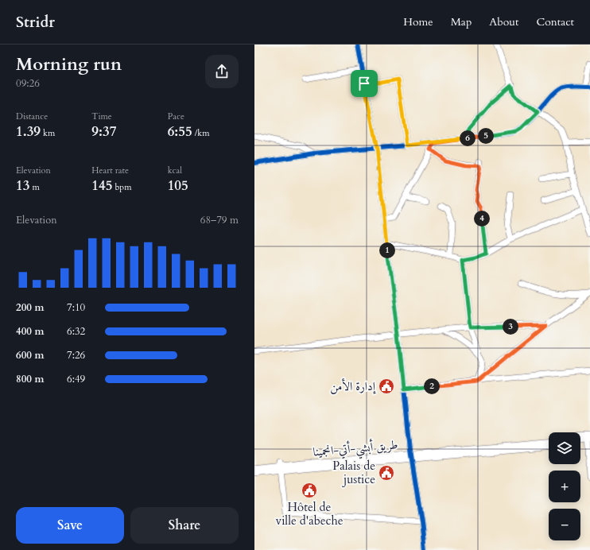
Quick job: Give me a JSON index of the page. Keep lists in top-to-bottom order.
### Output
{
  "places": {
    "public building": ["إدارة الأمن", "Palais de justice", "Hôtel de ville d'abeche"]
  },
  "page": {
    "header": "Stridr",
    "nav": [
      "Home",
      "Map",
      "About",
      "Contact"
    ],
    "heading": ["Morning run", "09:26"],
    "stats": [
      ["Distance", "1.39 km"],
      ["Time", "9:37"],
      ["Pace", "6:55 /km"],
      ["Elevation", "13 m"],
      ["Heart rate", "145 bpm"],
      ["kcal", "105"]
    ],
    "pins": [
      "5",
      "6",
      "4",
      "1",
      "3",
      "2"
    ],
    "chart": ["Elevation", "68–79 m"],
    "list": [
      {
        "name": "200 m",
        "note": "7:10"
      },
      {
        "name": "400 m",
        "note": "6:32"
      },
      {
        "name": "600 m",
        "note": "7:26"
      },
      {
        "name": "800 m",
        "note": "6:49"
      }
    ],
    "map_buttons": ["+", "−"],
    "buttons": ["Save", "Share"]
  }
}
